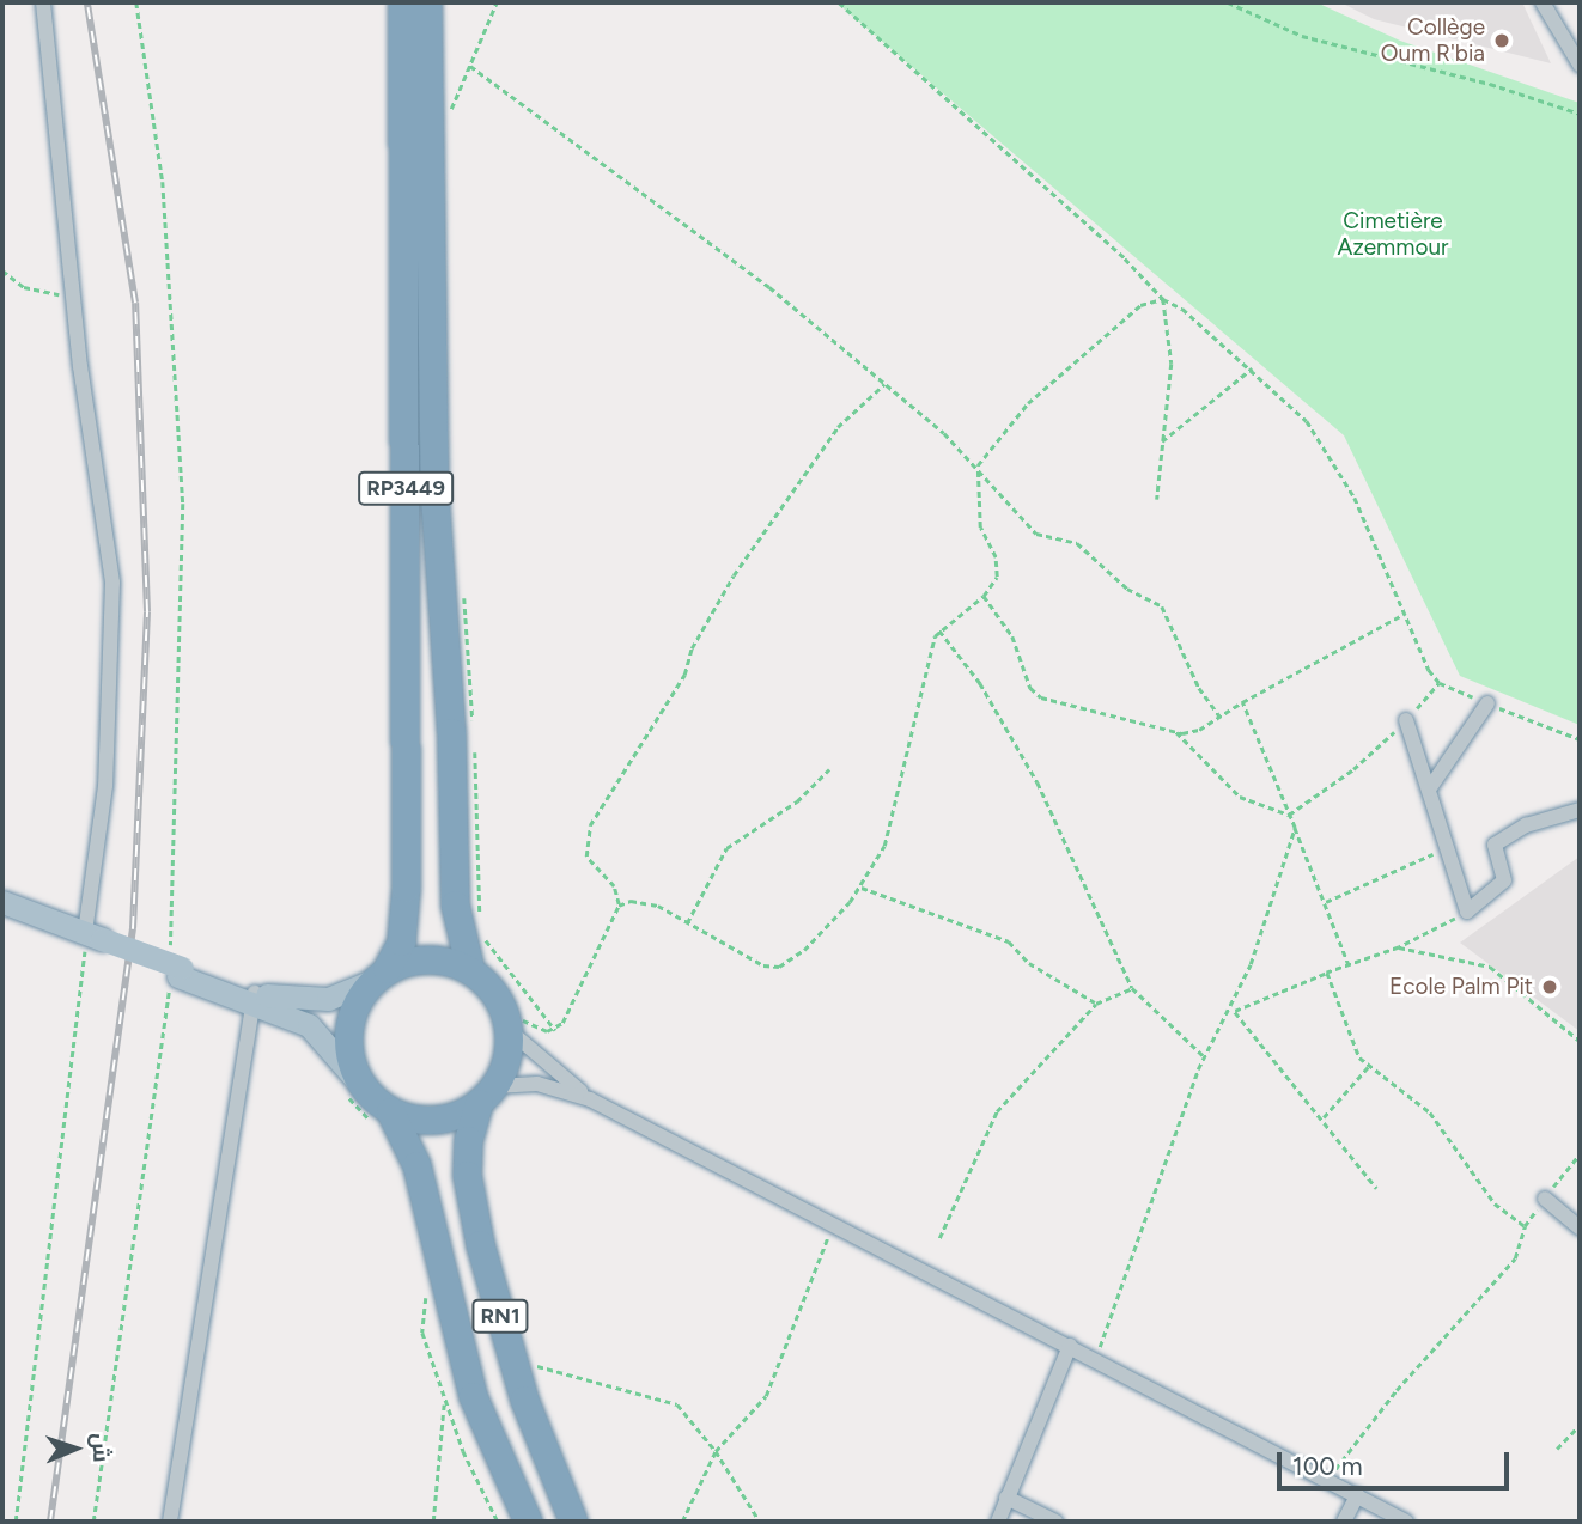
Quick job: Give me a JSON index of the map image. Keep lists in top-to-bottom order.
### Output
{
  "streets": {
    "highway": ["RP3449", "RN1"]
  },
  "crossings": [
    ["RP3449", "RN1"]
  ],
  "parks": ["Cimetière Azemmour"],
  "places": ["Collège Oum R'bia", "Ecole Palm Pit"],
  "scale_bar": "100 m",
  "north": "right"
}
